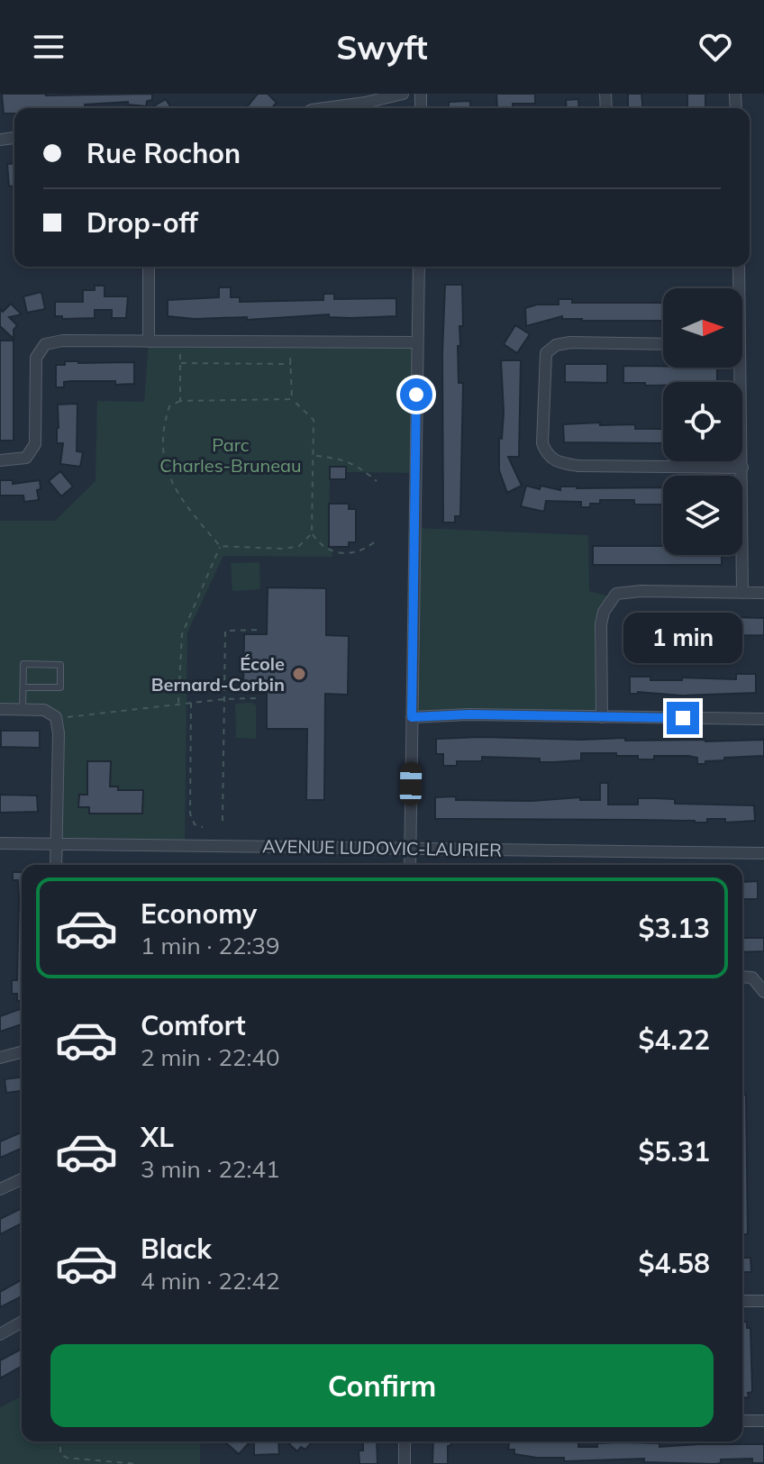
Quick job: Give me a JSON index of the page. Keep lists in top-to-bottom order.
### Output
{
  "streets": {
    "street": ["AVENUE LUDOVIC-LAURIER"]
  },
  "parks": ["Parc Charles-Bruneau"],
  "places": ["École Bernard-Corbin"],
  "north": "right",
  "page": {
    "header": "Swyft",
    "banner": ["Rue Rochon", "Drop-off"],
    "bubble": "1 min",
    "list": [
      {
        "name": "Economy",
        "note": "1 min · 22:39",
        "value": "$3.13"
      },
      {
        "name": "Comfort",
        "note": "2 min · 22:40",
        "value": "$4.22"
      },
      {
        "name": "XL",
        "note": "3 min · 22:41",
        "value": "$5.31"
      },
      {
        "name": "Black",
        "note": "4 min · 22:42",
        "value": "$4.58"
      }
    ],
    "buttons": "Confirm"
  }
}
